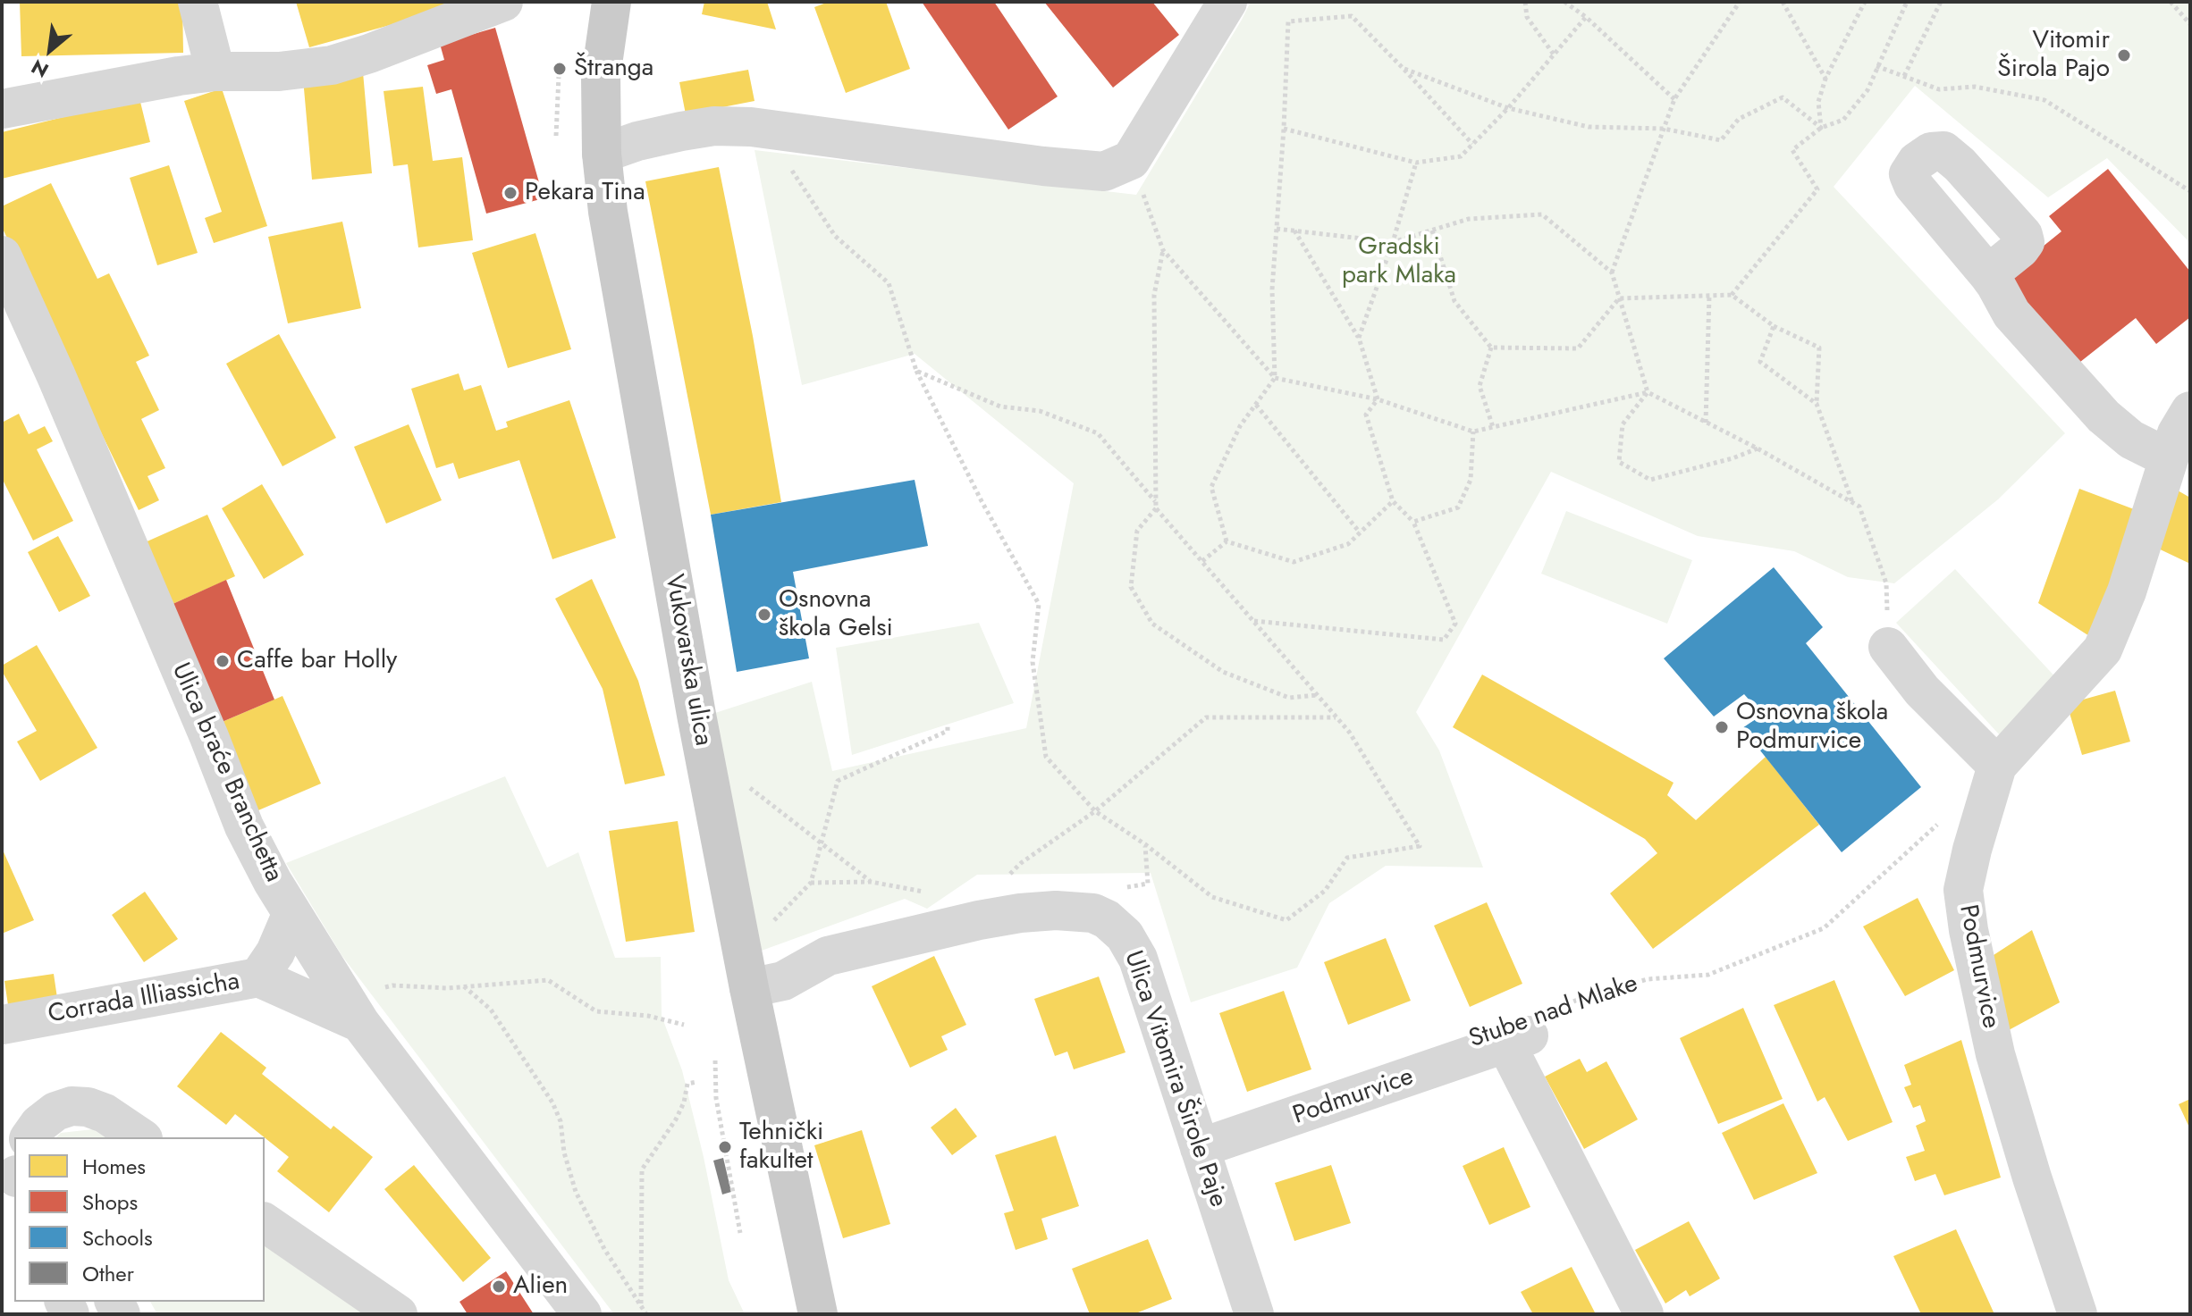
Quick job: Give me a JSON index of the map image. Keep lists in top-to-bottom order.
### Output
{
  "streets": {
    "main road": ["Vukovarska ulica"],
    "street": [
      "Ulica braće Branchetta",
      "Podmurvice",
      "Corrada Illiassicha",
      "Ulica Vitomira Širole Paje"
    ],
    "path": ["Stube nad Mlake"]
  },
  "crossings": [
    ["Vukovarska ulica", "Ulica Vitomira Širole Paje"],
    ["Ulica braće Branchetta", "Corrada Illiassicha"],
    ["Podmurvice", "Stube nad Mlake"],
    ["Podmurvice", "Ulica Vitomira Širole Paje"]
  ],
  "parks": ["Gradski park Mlaka"],
  "places": [
    "Vitomir Širola Pajo",
    "Štranga",
    "Pekara Tina",
    "Osnovna škola Gelsi",
    "Caffe bar Holly",
    "Osnovna škola Podmurvice",
    "Tehnički fakultet",
    "Alien"
  ],
  "legend": [
    "Homes",
    "Shops",
    "Schools",
    "Other"
  ],
  "north": "bottom left"
}
